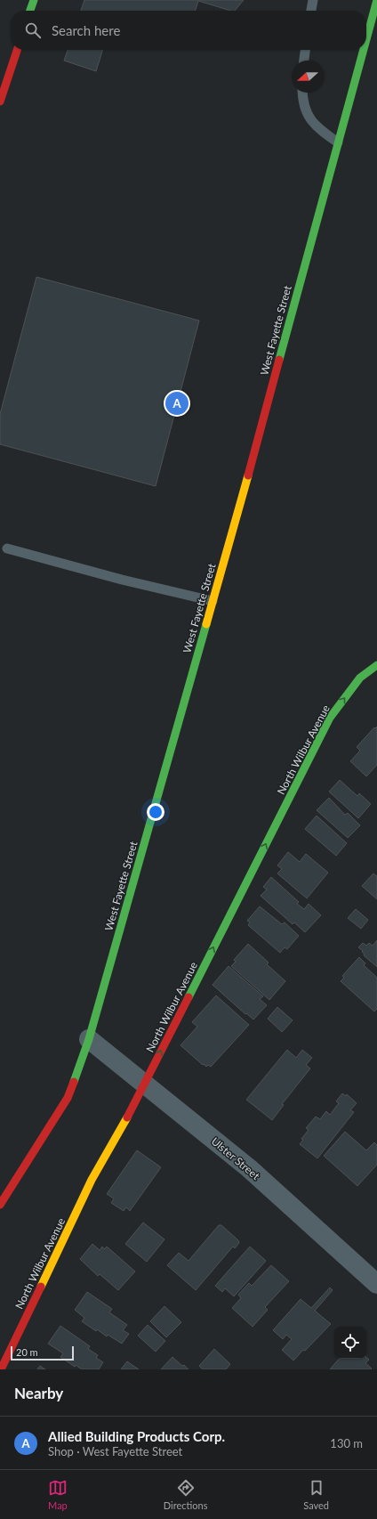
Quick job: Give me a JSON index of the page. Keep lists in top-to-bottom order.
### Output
{
  "streets": {
    "street": ["West Fayette Street", "North Wilbur Avenue", "Ulster Street"]
  },
  "crossings": [
    ["West Fayette Street", "Ulster Street"],
    ["North Wilbur Avenue", "Ulster Street"]
  ],
  "one_way": ["North Wilbur Avenue"],
  "scale_bar": "20 m",
  "north": "left",
  "page": {
    "search": "Search here",
    "pins": "A",
    "scale": "20 m",
    "heading": "Nearby",
    "list": [
      {
        "mark": "A",
        "name": "Allied Building Products Corp.",
        "note": "Shop · West Fayette Street",
        "value": "130 m"
      }
    ],
    "nav": ["Map", "Directions", "Saved"]
  }
}
